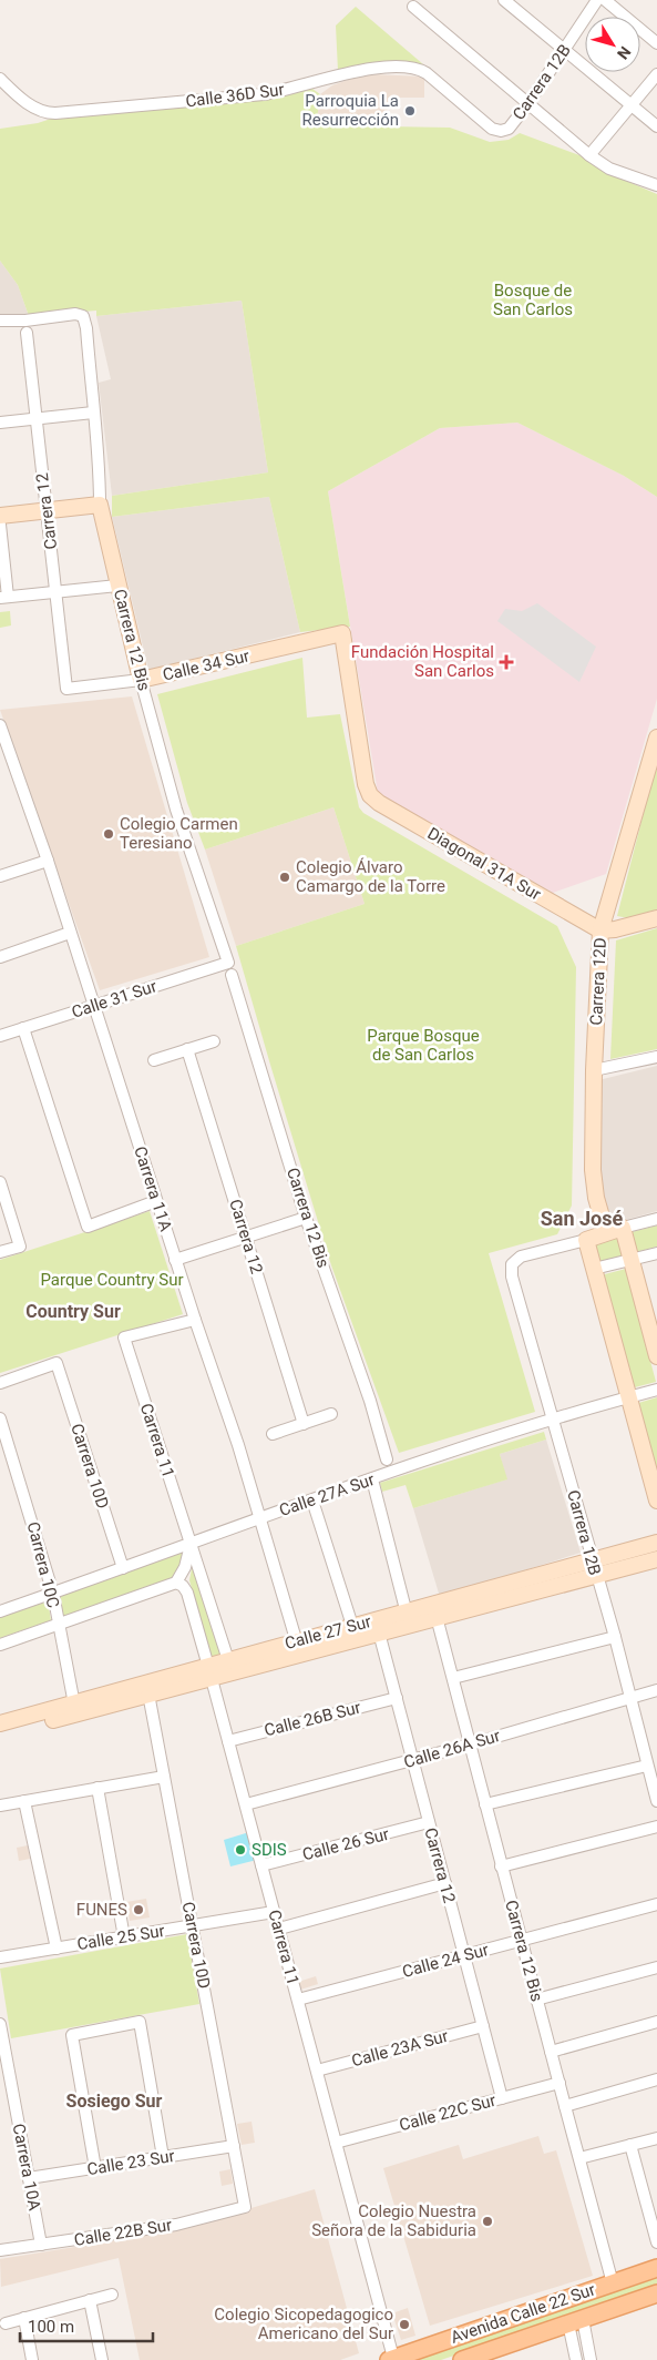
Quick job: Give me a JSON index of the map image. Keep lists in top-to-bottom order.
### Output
{
  "streets": {
    "main road": ["Avenida Calle 22 Sur"],
    "street": [
      "Carrera 12B",
      "Calle 36D Sur",
      "Carrera 12",
      "Carrera 12 Bis",
      "Calle 34 Sur",
      "Diagonal 31A Sur",
      "Carrera 12D",
      "Calle 31 Sur",
      "Carrera 11A",
      "Carrera 11",
      "Carrera 10D",
      "Calle 27A Sur",
      "Carrera 10C",
      "Calle 27 Sur",
      "Calle 26B Sur",
      "Calle 26A Sur",
      "Calle 26 Sur",
      "Calle 25 Sur",
      "Calle 24 Sur",
      "Calle 23A Sur",
      "Calle 22C Sur",
      "Calle 23 Sur",
      "Carrera 10A",
      "Calle 22B Sur"
    ]
  },
  "crossings": [
    ["Carrera 12B", "Calle 36D Sur"],
    ["Carrera 12B", "Calle 27A Sur"],
    ["Carrera 12B", "Calle 27 Sur"],
    ["Carrera 12B", "Calle 26A Sur"],
    ["Carrera 12", "Calle 34 Sur"],
    ["Carrera 12", "Calle 27 Sur"],
    ["Carrera 12", "Calle 26B Sur"],
    ["Carrera 12", "Calle 26A Sur"],
    ["Carrera 12", "Calle 26 Sur"],
    ["Carrera 12", "Calle 24 Sur"],
    ["Carrera 12", "Calle 23A Sur"],
    ["Carrera 12", "Calle 22C Sur"],
    ["Carrera 12 Bis", "Calle 34 Sur"],
    ["Carrera 12 Bis", "Calle 31 Sur"],
    ["Carrera 12 Bis", "Calle 27 Sur"],
    ["Carrera 12 Bis", "Calle 26A Sur"],
    ["Carrera 12 Bis", "Calle 24 Sur"],
    ["Carrera 12 Bis", "Calle 22C Sur"],
    ["Carrera 12 Bis", "Avenida Calle 22 Sur"],
    ["Calle 34 Sur", "Diagonal 31A Sur"],
    ["Diagonal 31A Sur", "Carrera 12D"],
    ["Calle 31 Sur", "Carrera 11A"],
    ["Carrera 11A", "Carrera 11"],
    ["Carrera 11A", "Calle 27A Sur"],
    ["Carrera 11A", "Calle 27 Sur"],
    ["Carrera 11", "Calle 27A Sur"],
    ["Carrera 11", "Calle 27 Sur"],
    ["Carrera 11", "Calle 26B Sur"],
    ["Carrera 11", "Calle 26A Sur"],
    ["Carrera 11", "Calle 26 Sur"],
    ["Carrera 11", "Calle 25 Sur"],
    ["Carrera 11", "Calle 24 Sur"],
    ["Carrera 11", "Calle 23A Sur"],
    ["Carrera 11", "Calle 22C Sur"],
    ["Carrera 11", "Avenida Calle 22 Sur"],
    ["Carrera 10D", "Calle 27A Sur"],
    ["Carrera 10D", "Calle 27 Sur"],
    ["Carrera 10D", "Calle 25 Sur"],
    ["Carrera 10D", "Calle 23 Sur"],
    ["Carrera 10D", "Calle 22B Sur"],
    ["Calle 27A Sur", "Carrera 10C"],
    ["Carrera 10C", "Calle 27 Sur"],
    ["Calle 23 Sur", "Carrera 10A"],
    ["Carrera 10A", "Calle 22B Sur"]
  ],
  "districts": ["San José", "Country Sur", "Sosiego Sur"],
  "parks": ["Bosque de San Carlos", "Parque Bosque de San Carlos", "Parque Country Sur"],
  "places": {
    "other": [
      "Parroquia La Resurrección",
      "Colegio Carmen Teresiano",
      "Colegio Álvaro Camargo de la Torre",
      "SDIS",
      "FUNES",
      "Colegio Nuestra Señora de la Sabiduria",
      "Colegio Sicopedagogico Americano del Sur"
    ],
    "health": ["Fundación Hospital San Carlos"]
  },
  "scale_bar": "100 m",
  "north": "bottom right"
}
